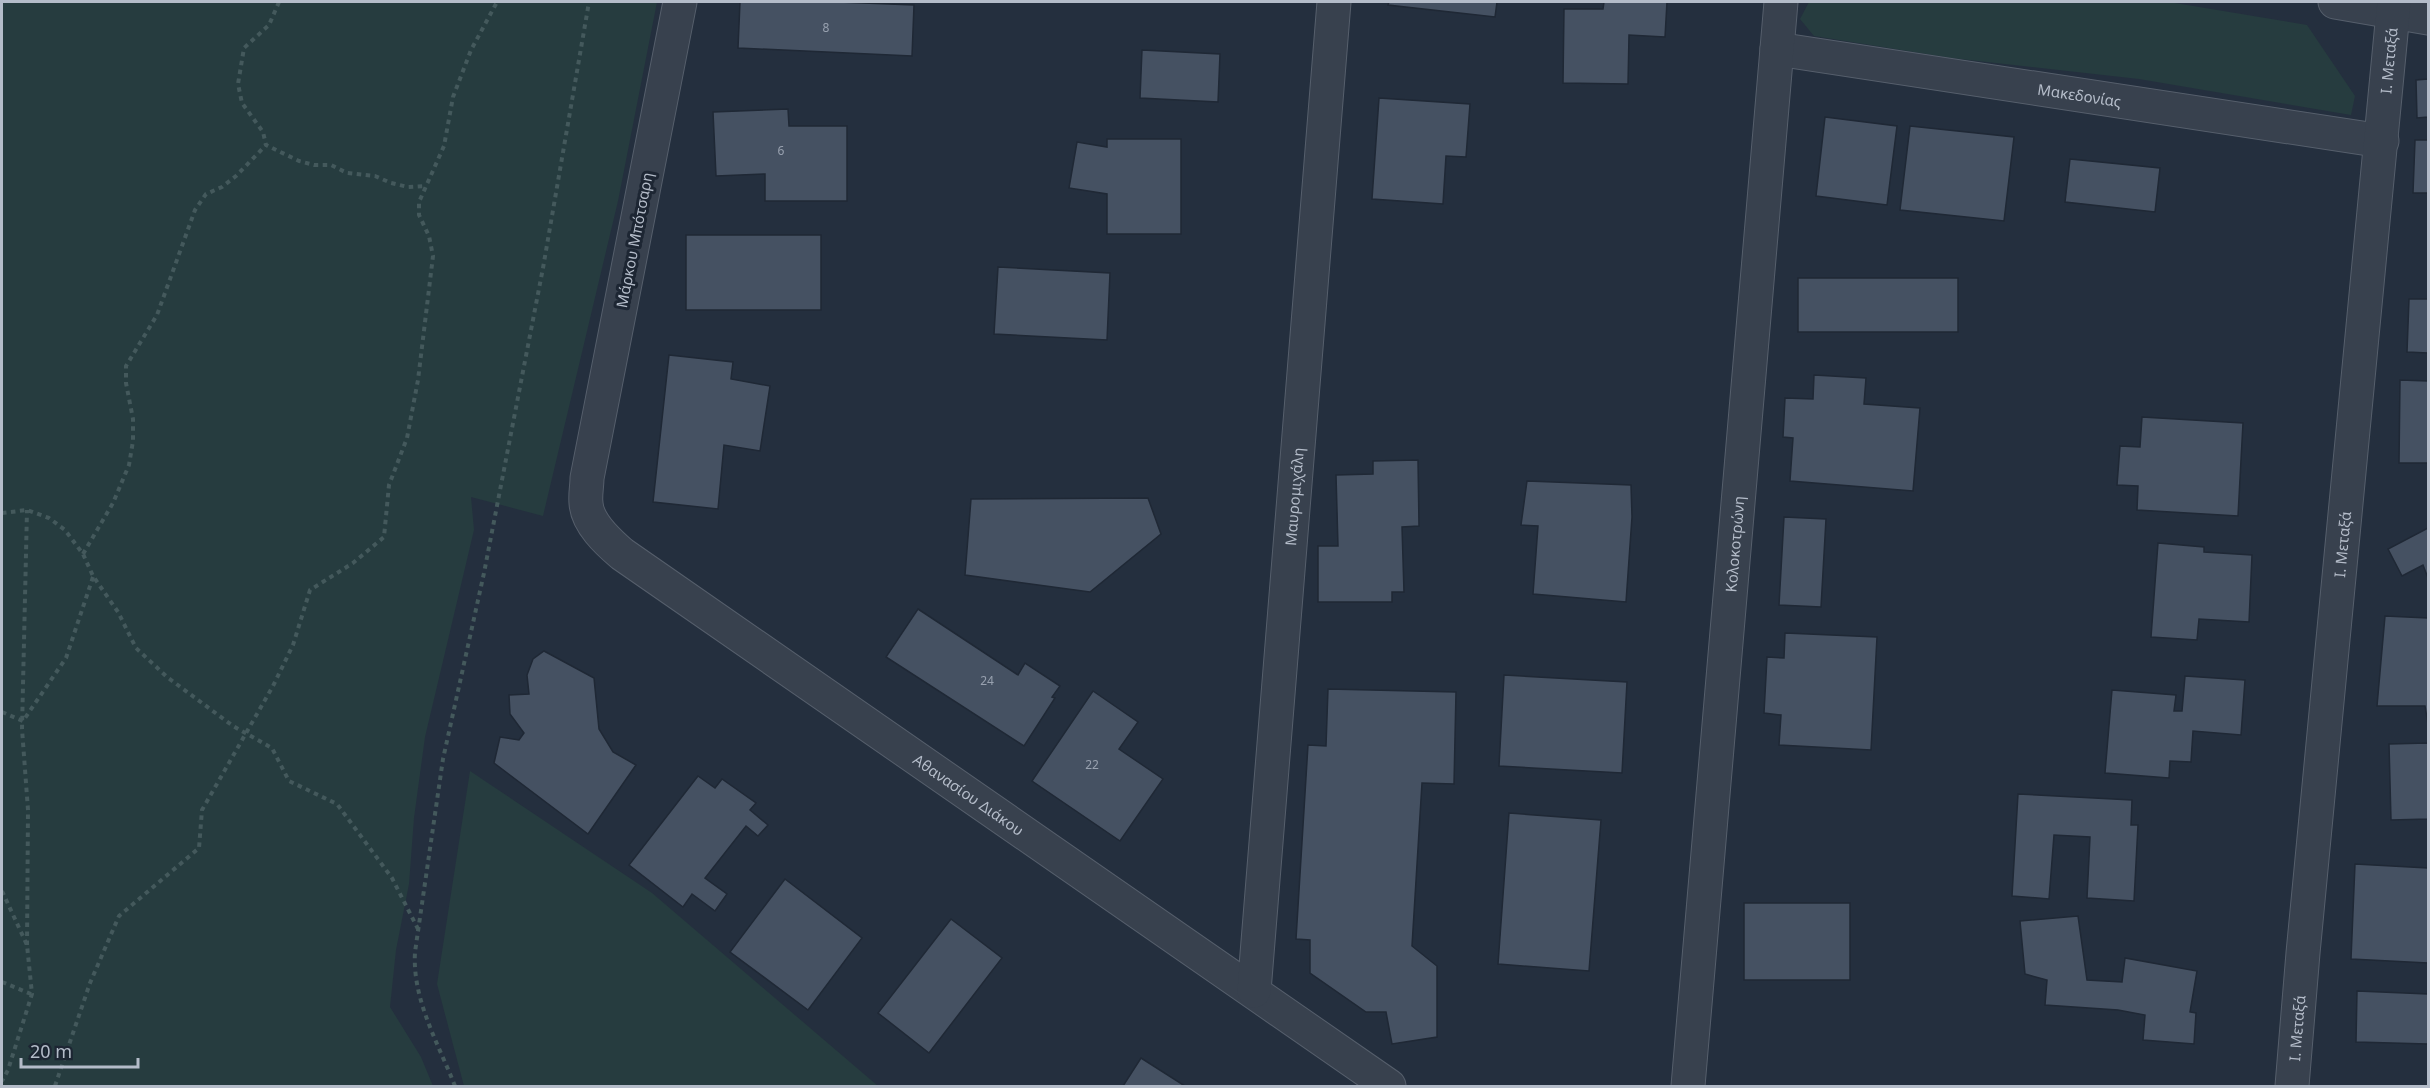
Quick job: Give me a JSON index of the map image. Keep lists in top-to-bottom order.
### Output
{
  "streets": {
    "street": [
      "Ι. Μεταξά",
      "Μακεδονίας",
      "Μάρκου Μπότσαρη",
      "Μαυρομιχάλη",
      "Κολοκοτρώνη",
      "Αθανασίου Διάκου"
    ]
  },
  "crossings": [
    ["Ι. Μεταξά", "Μακεδονίας"],
    ["Μακεδονίας", "Κολοκοτρώνη"],
    ["Μάρκου Μπότσαρη", "Αθανασίου Διάκου"],
    ["Μαυρομιχάλη", "Αθανασίου Διάκου"]
  ],
  "house_numbers": [
    "8",
    "6",
    "24",
    "22"
  ],
  "scale_bar": "20 m"
}
